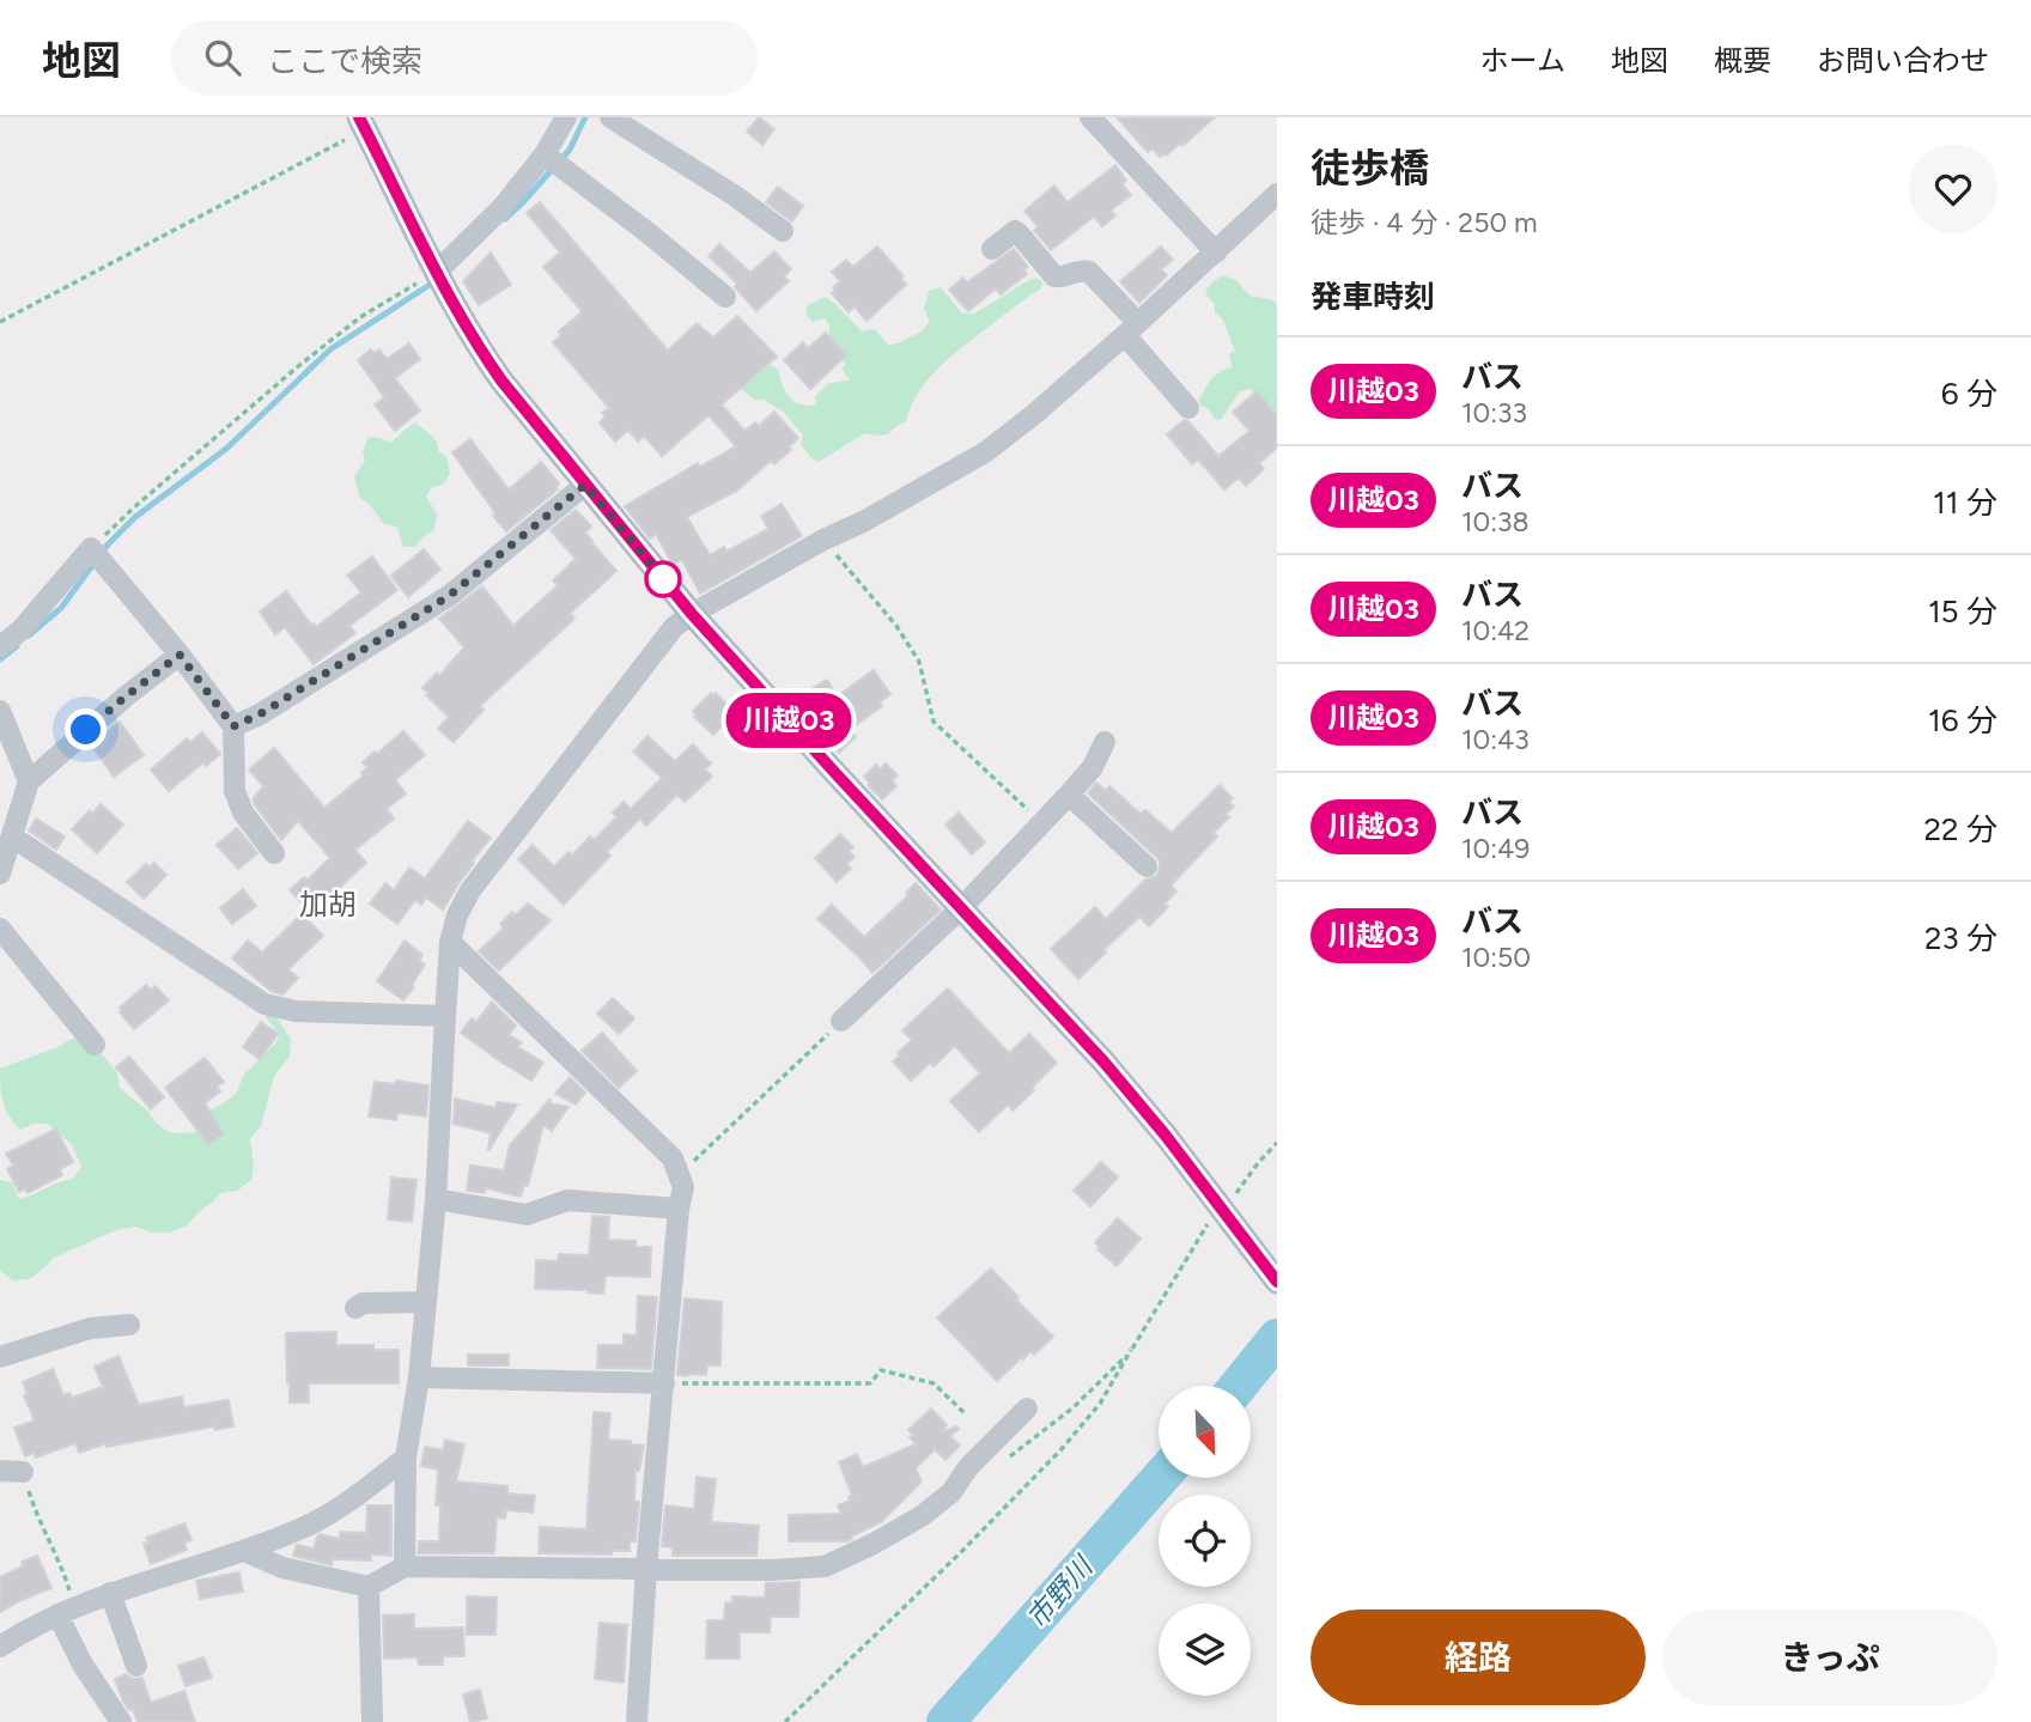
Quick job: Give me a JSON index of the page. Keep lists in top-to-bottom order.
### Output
{
  "districts": ["加胡"],
  "water": ["市野川"],
  "lines": ["bus line 川越03"],
  "north": "bottom right",
  "page": {
    "header": "地図",
    "search": "ここで検索",
    "nav": [
      "ホーム",
      "地図",
      "概要",
      "お問い合わせ"
    ],
    "on_map": "川越03",
    "heading": [
      ["徒歩橋", "徒歩 · 4 分 · 250 m"],
      "発車時刻"
    ],
    "list": [
      {
        "mark": "川越03",
        "name": "バス",
        "note": "10:33",
        "value": "6 分"
      },
      {
        "mark": "川越03",
        "name": "バス",
        "note": "10:38",
        "value": "11 分"
      },
      {
        "mark": "川越03",
        "name": "バス",
        "note": "10:42",
        "value": "15 分"
      },
      {
        "mark": "川越03",
        "name": "バス",
        "note": "10:43",
        "value": "16 分"
      },
      {
        "mark": "川越03",
        "name": "バス",
        "note": "10:49",
        "value": "22 分"
      },
      {
        "mark": "川越03",
        "name": "バス",
        "note": "10:50",
        "value": "23 分"
      }
    ],
    "buttons": ["経路", "きっぷ"]
  }
}
